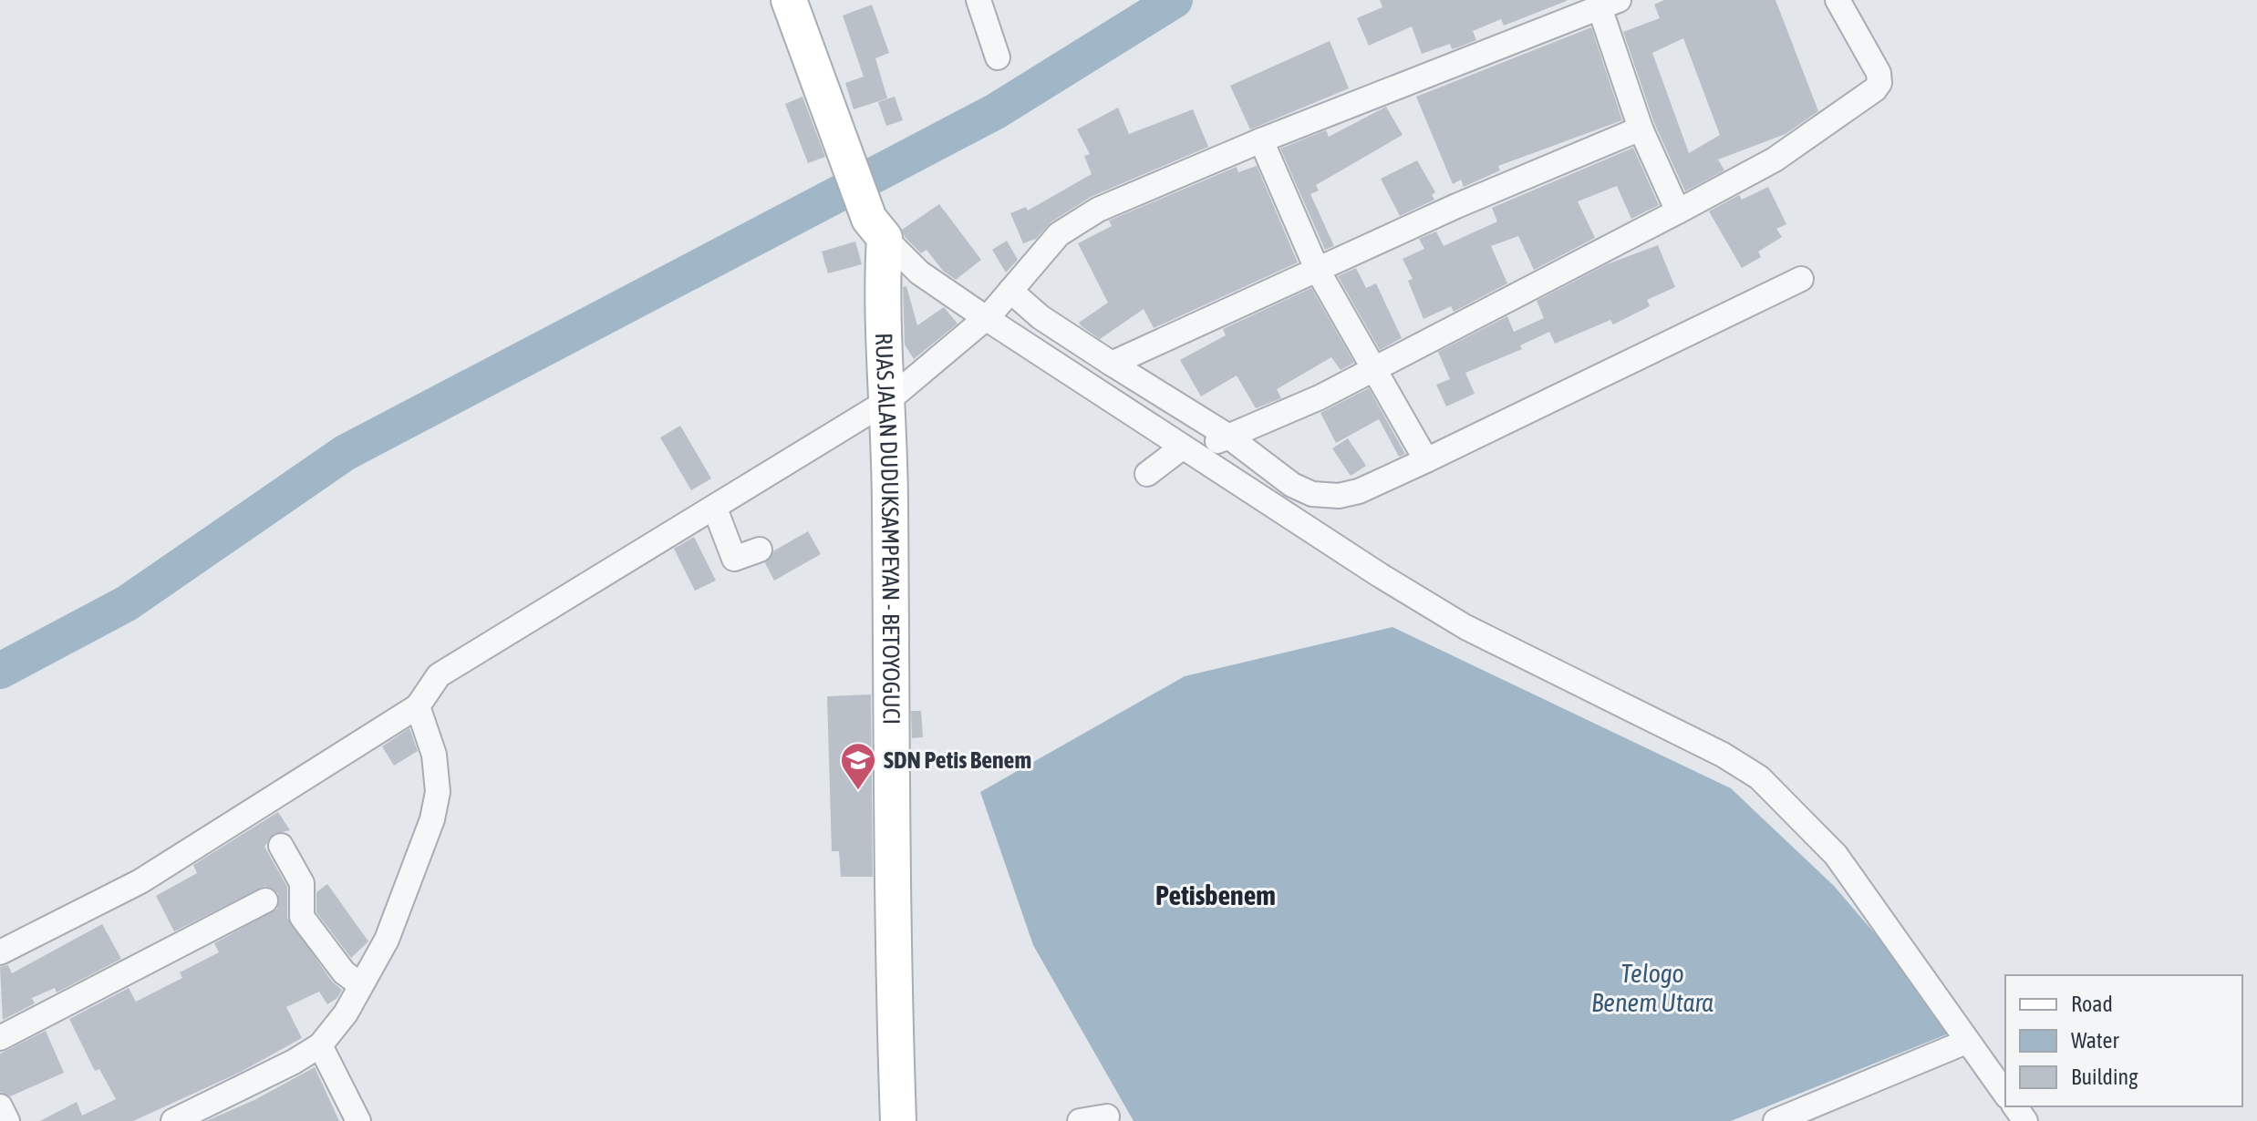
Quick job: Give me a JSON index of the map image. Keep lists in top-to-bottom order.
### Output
{
  "streets": {
    "main road": ["RUAS JALAN DUDUKSAMPEYAN - BETOYOGUCI"]
  },
  "districts": ["Petisbenem"],
  "water": ["Telogo Benem Utara"],
  "places": {
    "school or university": ["SDN Petis Benem"]
  },
  "legend": ["Road", "Water", "Building"]
}
